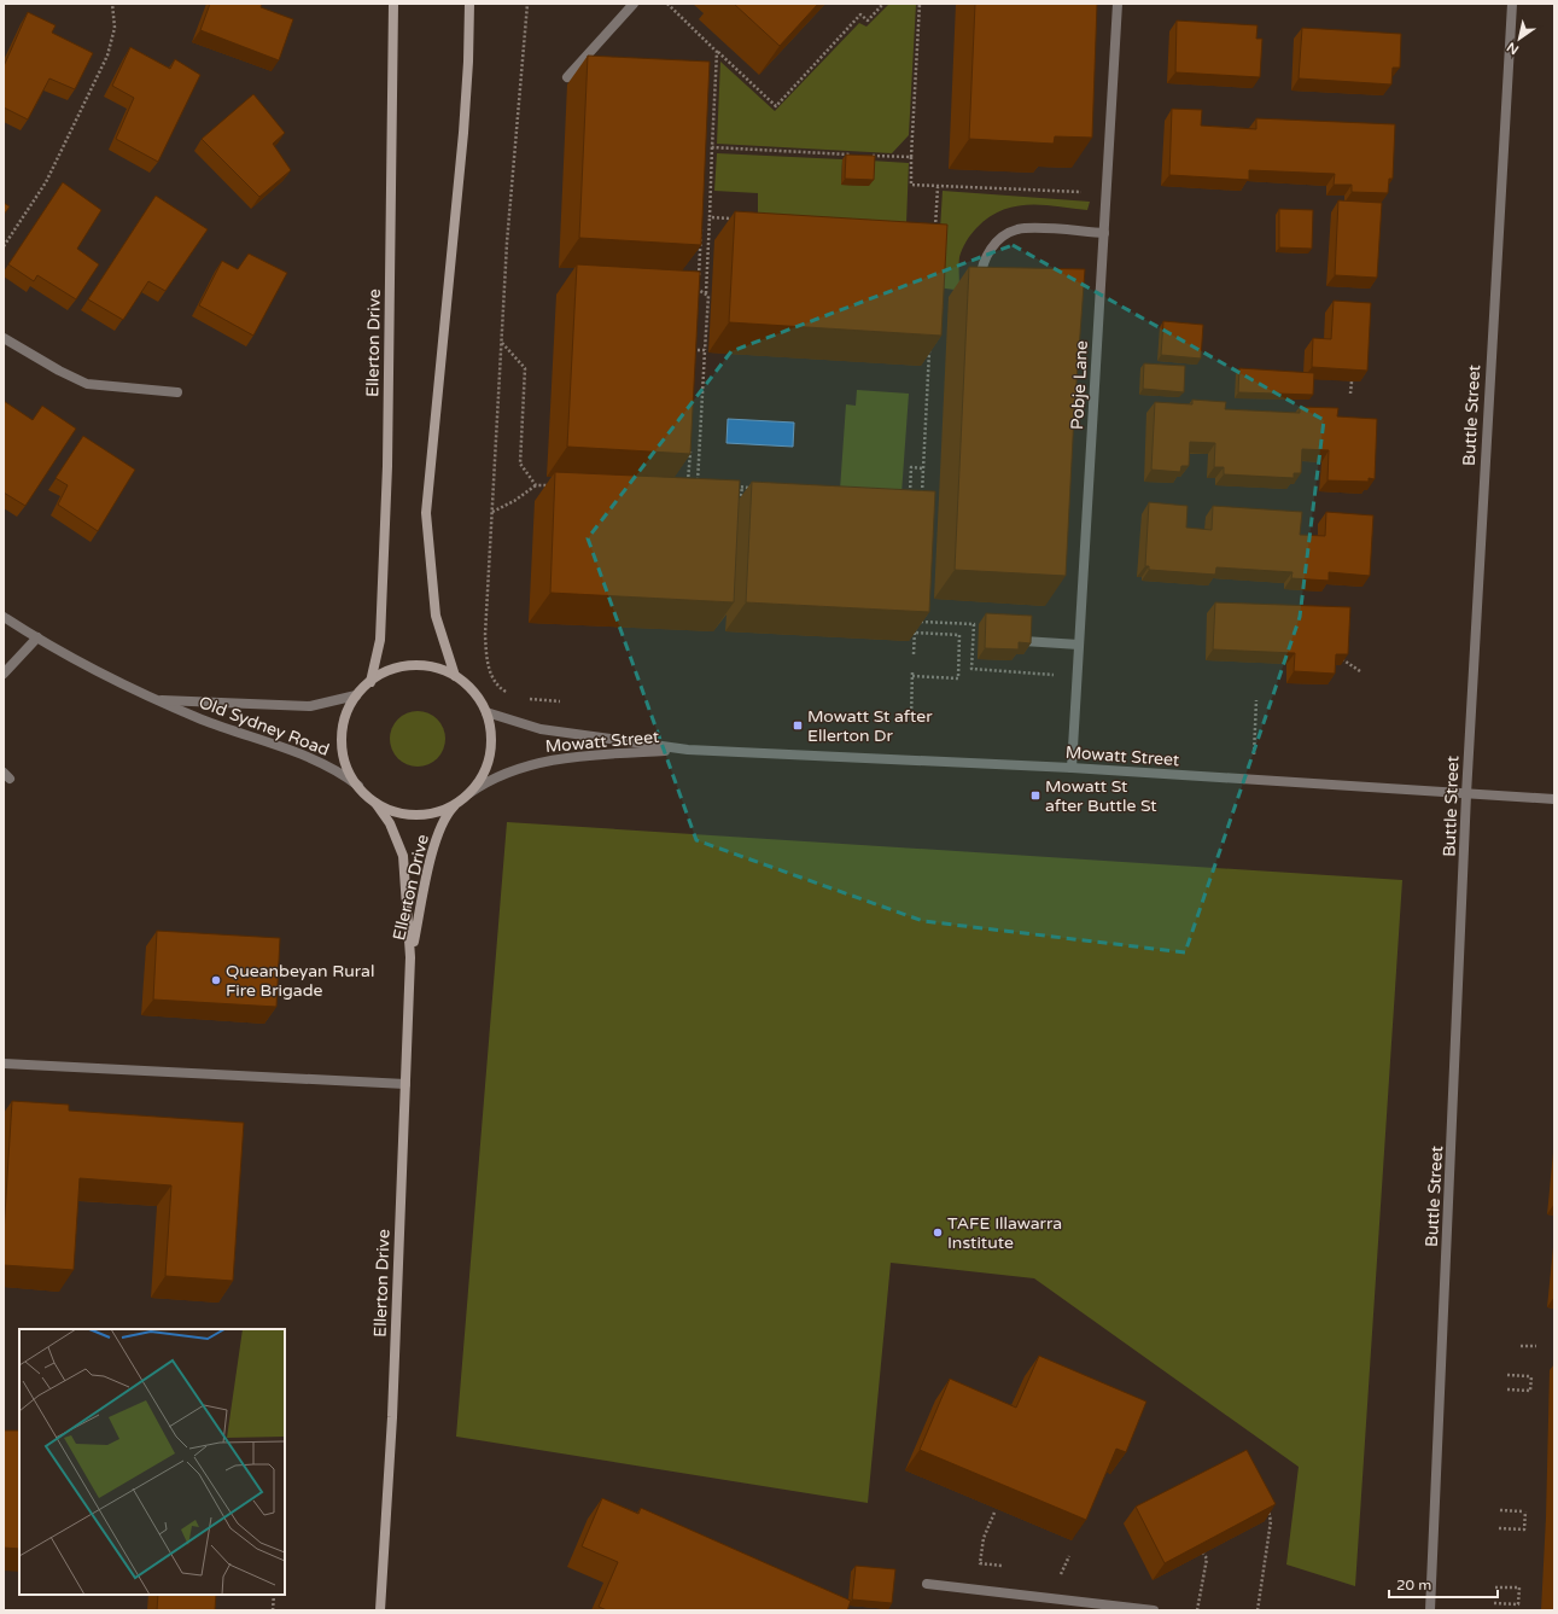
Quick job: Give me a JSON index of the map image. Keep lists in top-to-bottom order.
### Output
{
  "streets": {
    "main road": ["Ellerton Drive"],
    "street": [
      "Pobje Lane",
      "Buttle Street",
      "Old Sydney Road",
      "Mowatt Street"
    ]
  },
  "crossings": [
    ["Ellerton Drive", "Old Sydney Road"],
    ["Ellerton Drive", "Mowatt Street"],
    ["Pobje Lane", "Mowatt Street"],
    ["Buttle Street", "Mowatt Street"],
    ["Old Sydney Road", "Mowatt Street"]
  ],
  "places": {
    "transit": ["Mowatt St after Ellerton Dr", "Mowatt St after Buttle St"],
    "other": ["Queanbeyan Rural Fire Brigade", "TAFE Illawarra Institute"]
  },
  "scale_bar": "20 m",
  "north": "bottom left"
}
